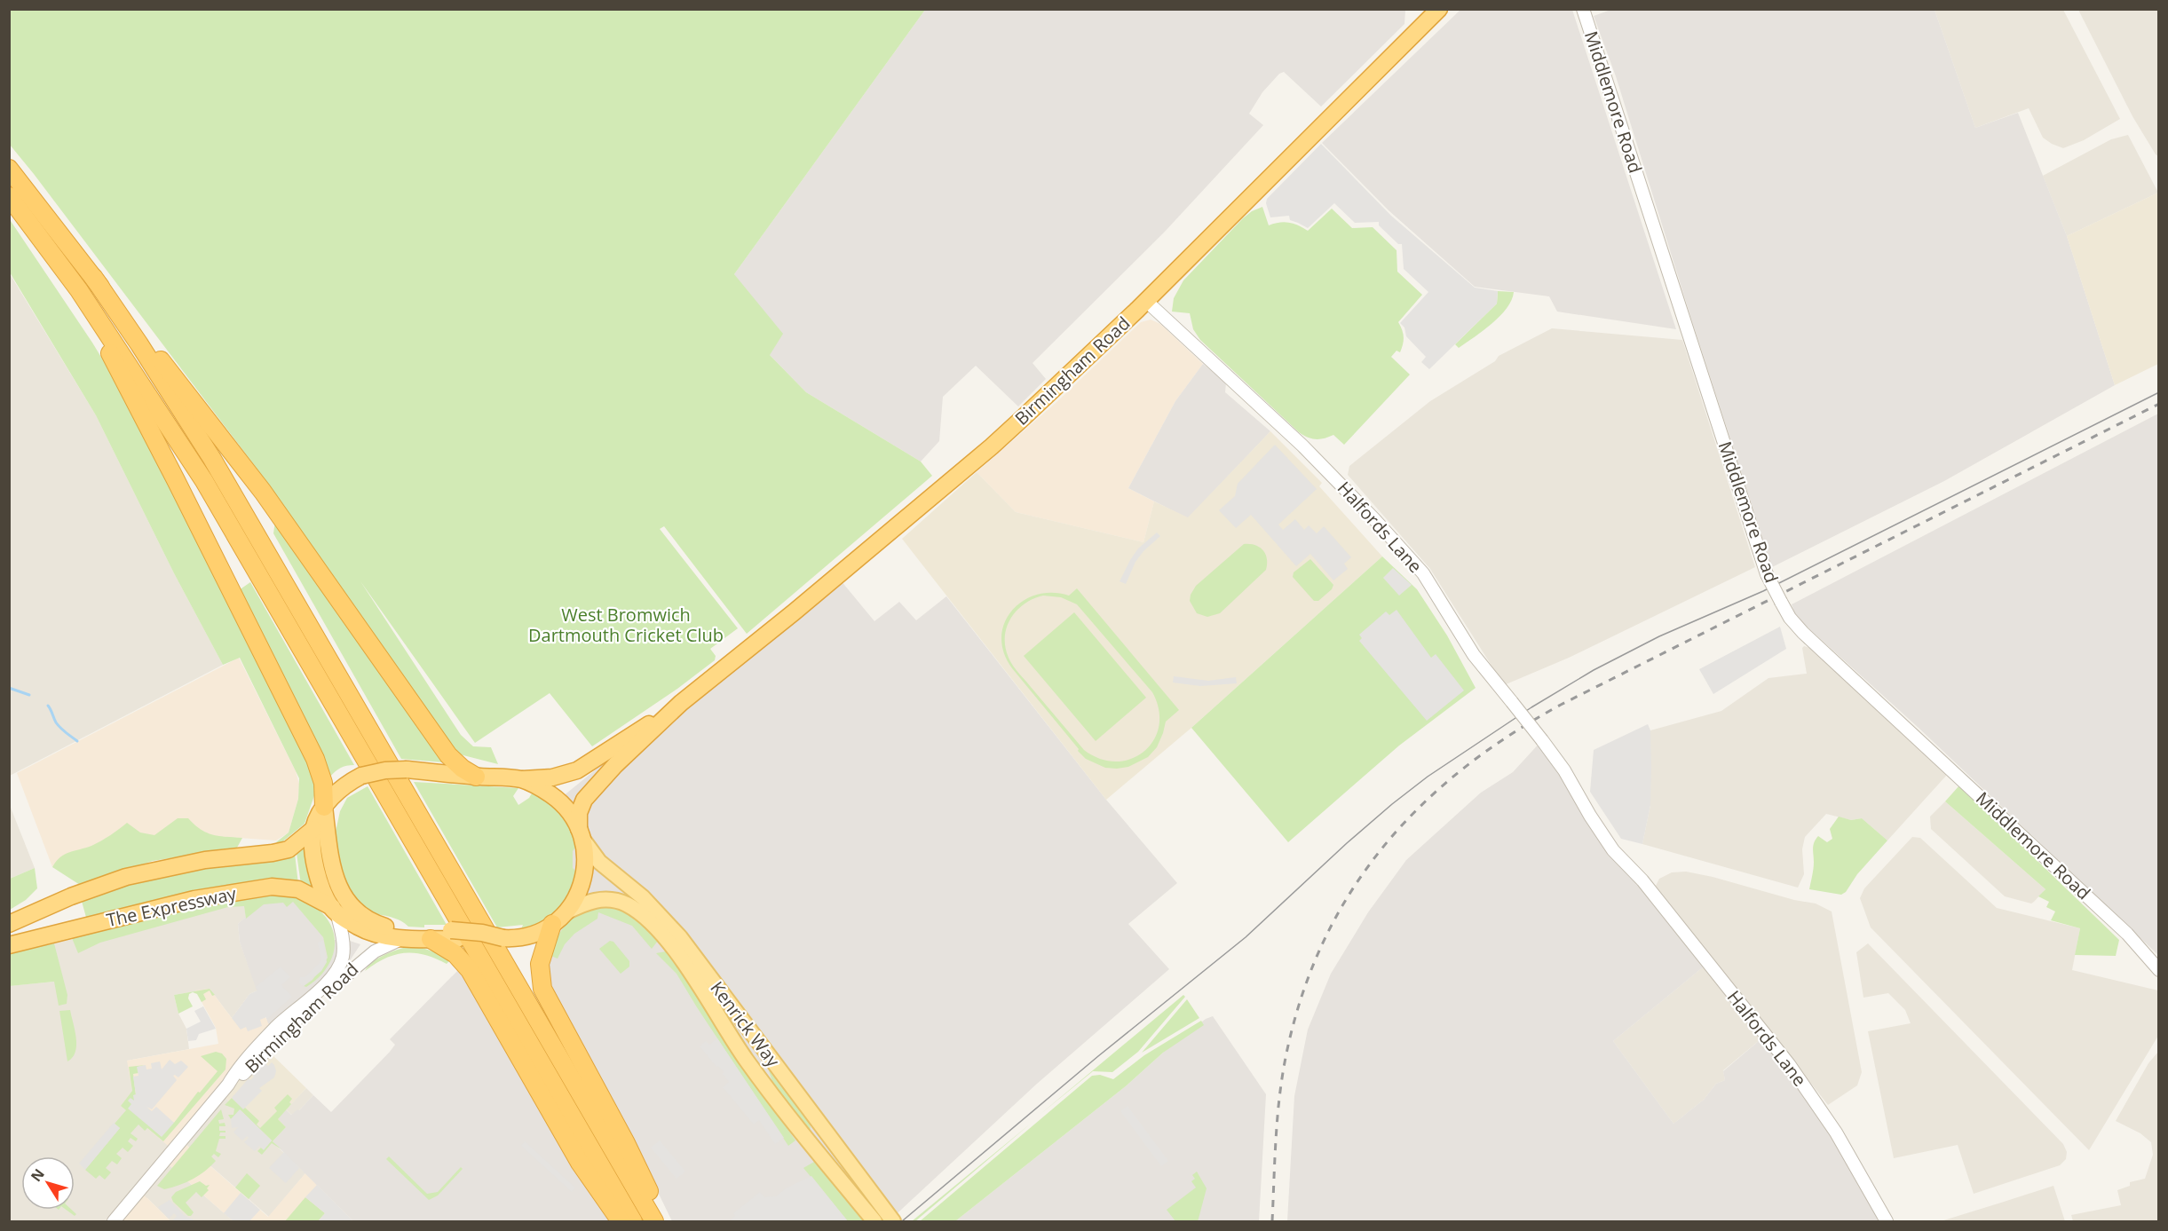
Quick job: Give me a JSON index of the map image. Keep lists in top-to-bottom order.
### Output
{
  "streets": {
    "highway": ["Birmingham Road", "The Expressway"],
    "main road": ["Kenrick Way"],
    "street": ["Middlemore Road", "Halfords Lane"]
  },
  "crossings": [
    ["Birmingham Road", "Halfords Lane"],
    ["Birmingham Road", "The Expressway"],
    ["Birmingham Road", "Kenrick Way"]
  ],
  "parks": ["West Bromwich Dartmouth Cricket Club"],
  "north": "top left"
}
